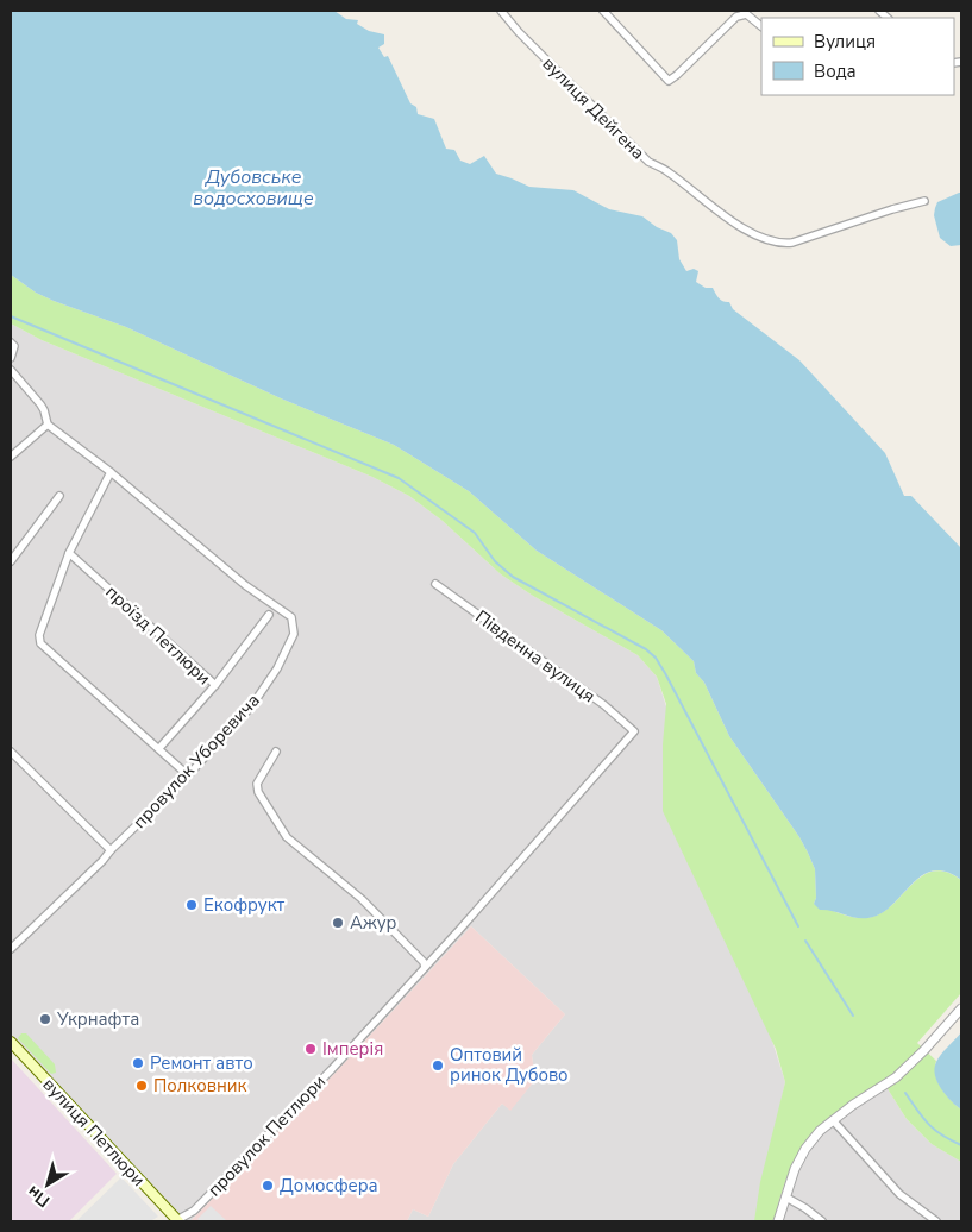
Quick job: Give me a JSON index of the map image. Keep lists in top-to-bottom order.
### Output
{
  "streets": {
    "main road": ["вулиця Петлюри"],
    "street": [
      "вулиця Дейгена",
      "проїзд Петлюри",
      "Південна вулиця",
      "провулок Уборевича",
      "провулок Петлюри"
    ]
  },
  "crossings": [
    ["Південна вулиця", "провулок Петлюри"],
    ["вулиця Петлюри", "провулок Петлюри"]
  ],
  "water": ["Дубовське водосховище"],
  "places": [
    "Екофрукт",
    "Ажур",
    "Укрнафта",
    "Імперія",
    "Ремонт авто",
    "Оптовий ринок Дубово",
    "Полковник",
    "Домосфера"
  ],
  "legend": ["Вулиця", "Вода"],
  "north": "bottom left"
}
